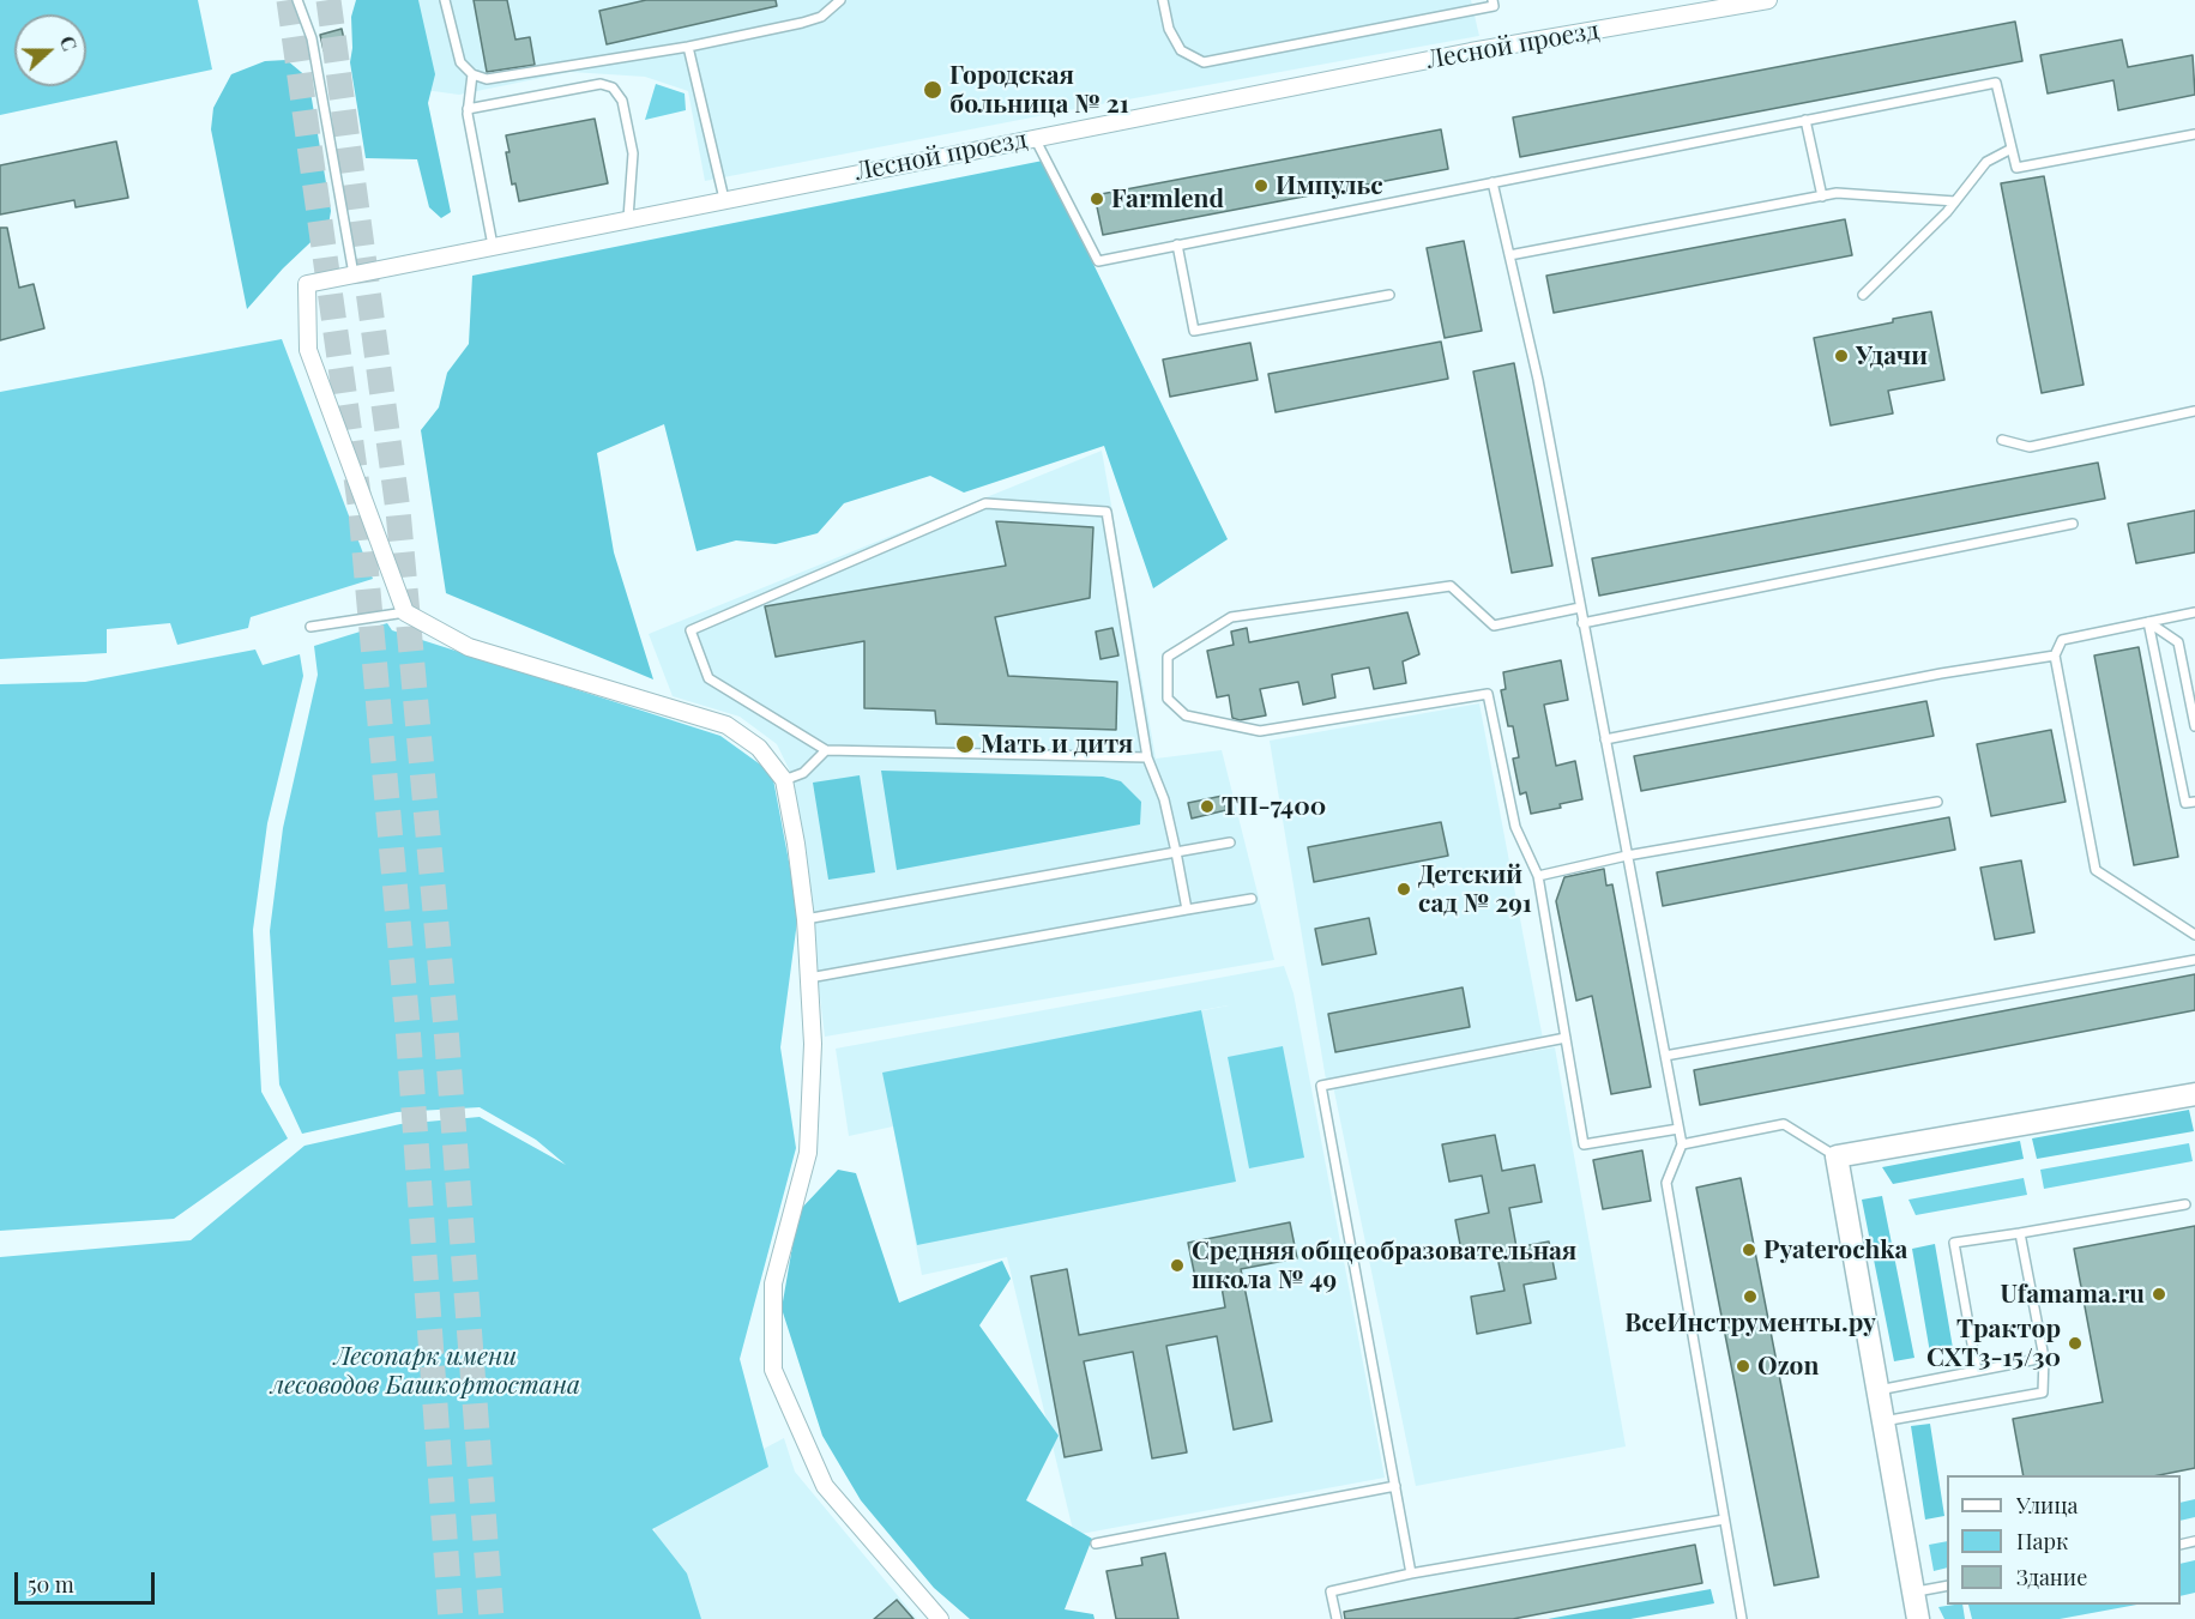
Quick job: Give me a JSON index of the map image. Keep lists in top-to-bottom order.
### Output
{
  "streets": {
    "street": ["Лесной проезд"]
  },
  "parks": ["Лесопарк имени лесоводов Башкортостана"],
  "places": [
    "Городская больница № 21",
    "Импульс",
    "Farmlend",
    "Удачи",
    "Мать и дитя",
    "ТП-7400",
    "Детский сад № 291",
    "Pyaterochka",
    "Средняя общеобразовательная школа № 49",
    "Ufamama.ru",
    "ВсеИнструменты.ру",
    "Трактор СХТ3-15/30",
    "Ozon"
  ],
  "legend": ["Улица", "Парк", "Здание"],
  "scale_bar": "50 m",
  "north": "right"
}
